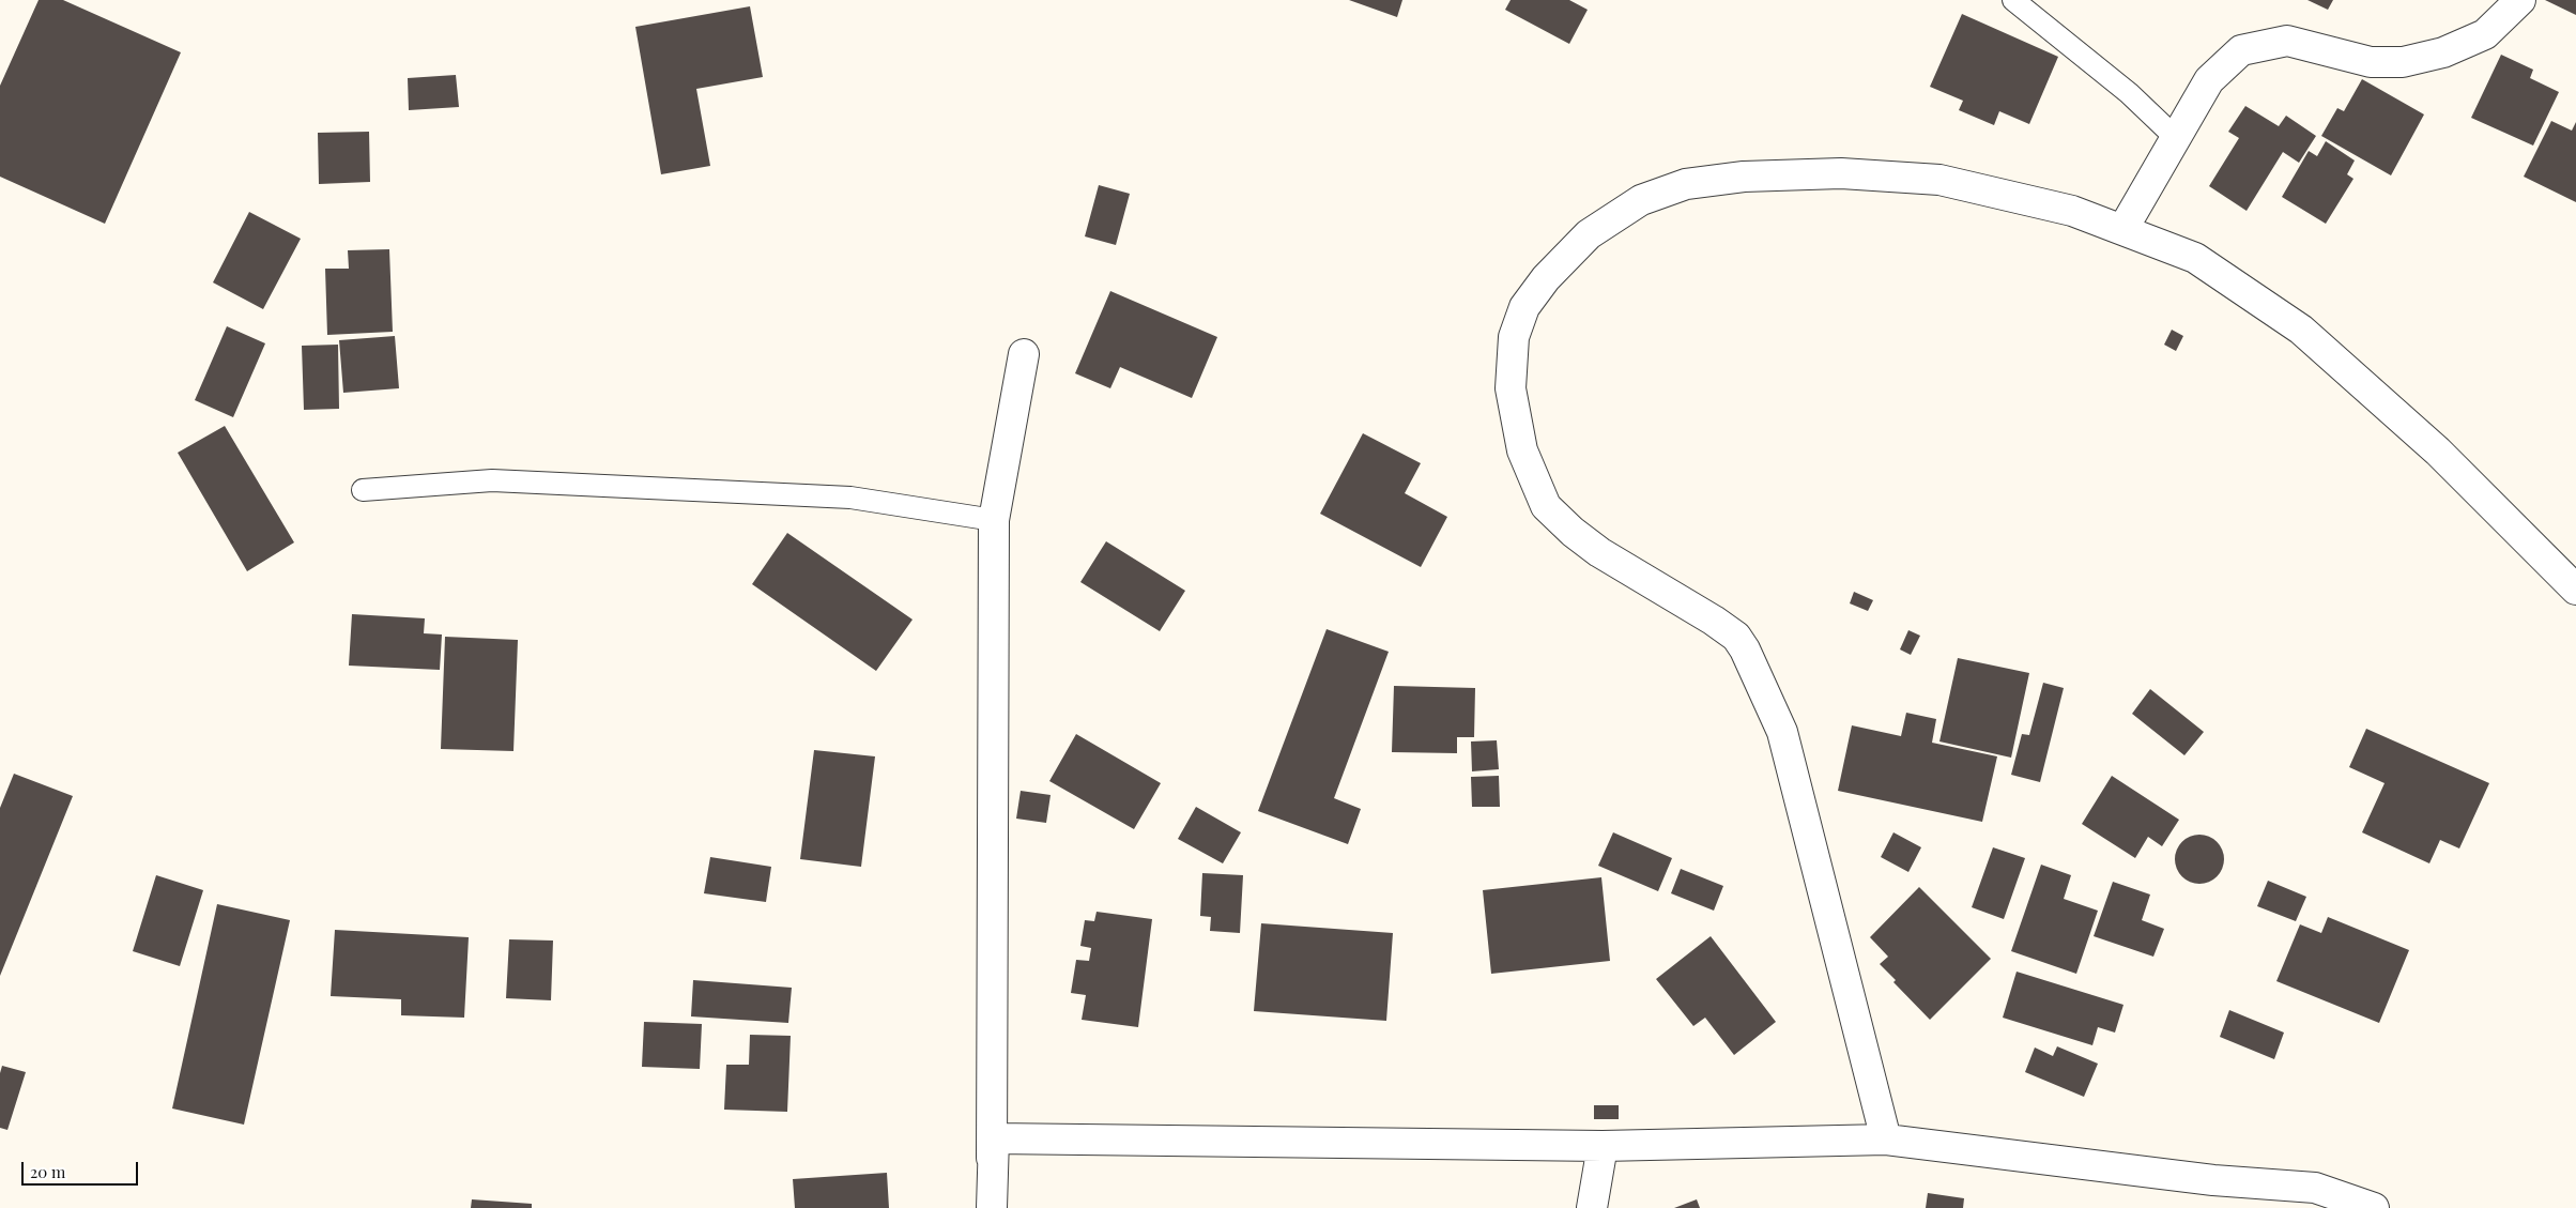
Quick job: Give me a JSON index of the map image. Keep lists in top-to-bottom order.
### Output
{
  "scale_bar": "20 m"
}
